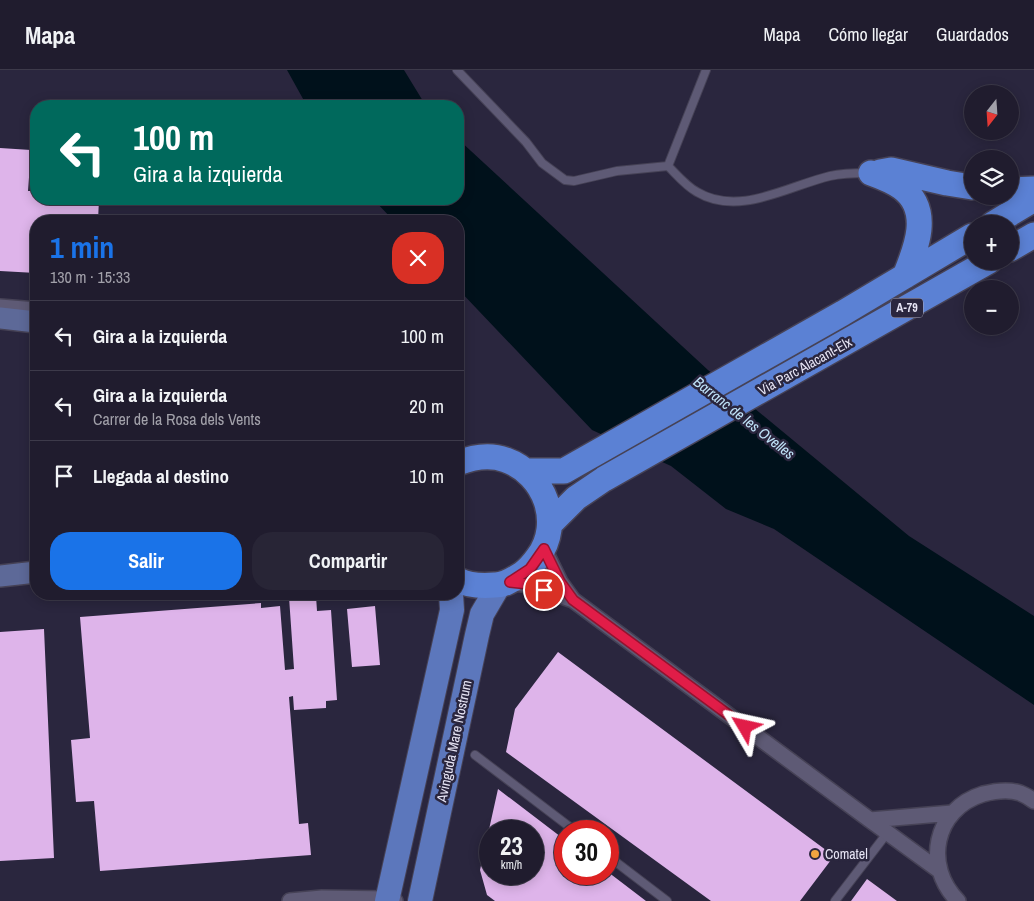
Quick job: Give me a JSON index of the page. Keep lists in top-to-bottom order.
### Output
{
  "streets": {
    "highway": ["A-79", "Via Parc Alacant-Elx"],
    "main road": ["Avinguda Mare Nostrum"]
  },
  "water": ["Barranc de les Ovelles"],
  "places": ["Comatel"],
  "north": "bottom",
  "page": {
    "header": "Mapa",
    "nav": ["Mapa", "Cómo llegar", "Guardados"],
    "map_buttons": ["+", "−"],
    "turn": ["100 m", "Gira a la izquierda"],
    "heading": ["1 min", "130 m · 15:33"],
    "list": [
      {
        "name": "Gira a la izquierda",
        "value": "100 m"
      },
      {
        "name": "Gira a la izquierda",
        "note": "Carrer de la Rosa dels Vents",
        "value": "20 m"
      },
      {
        "name": "Llegada al destino",
        "value": "10 m"
      }
    ],
    "buttons": ["Salir", "Compartir"],
    "speed": "23 km/h",
    "limit": "30"
  }
}
